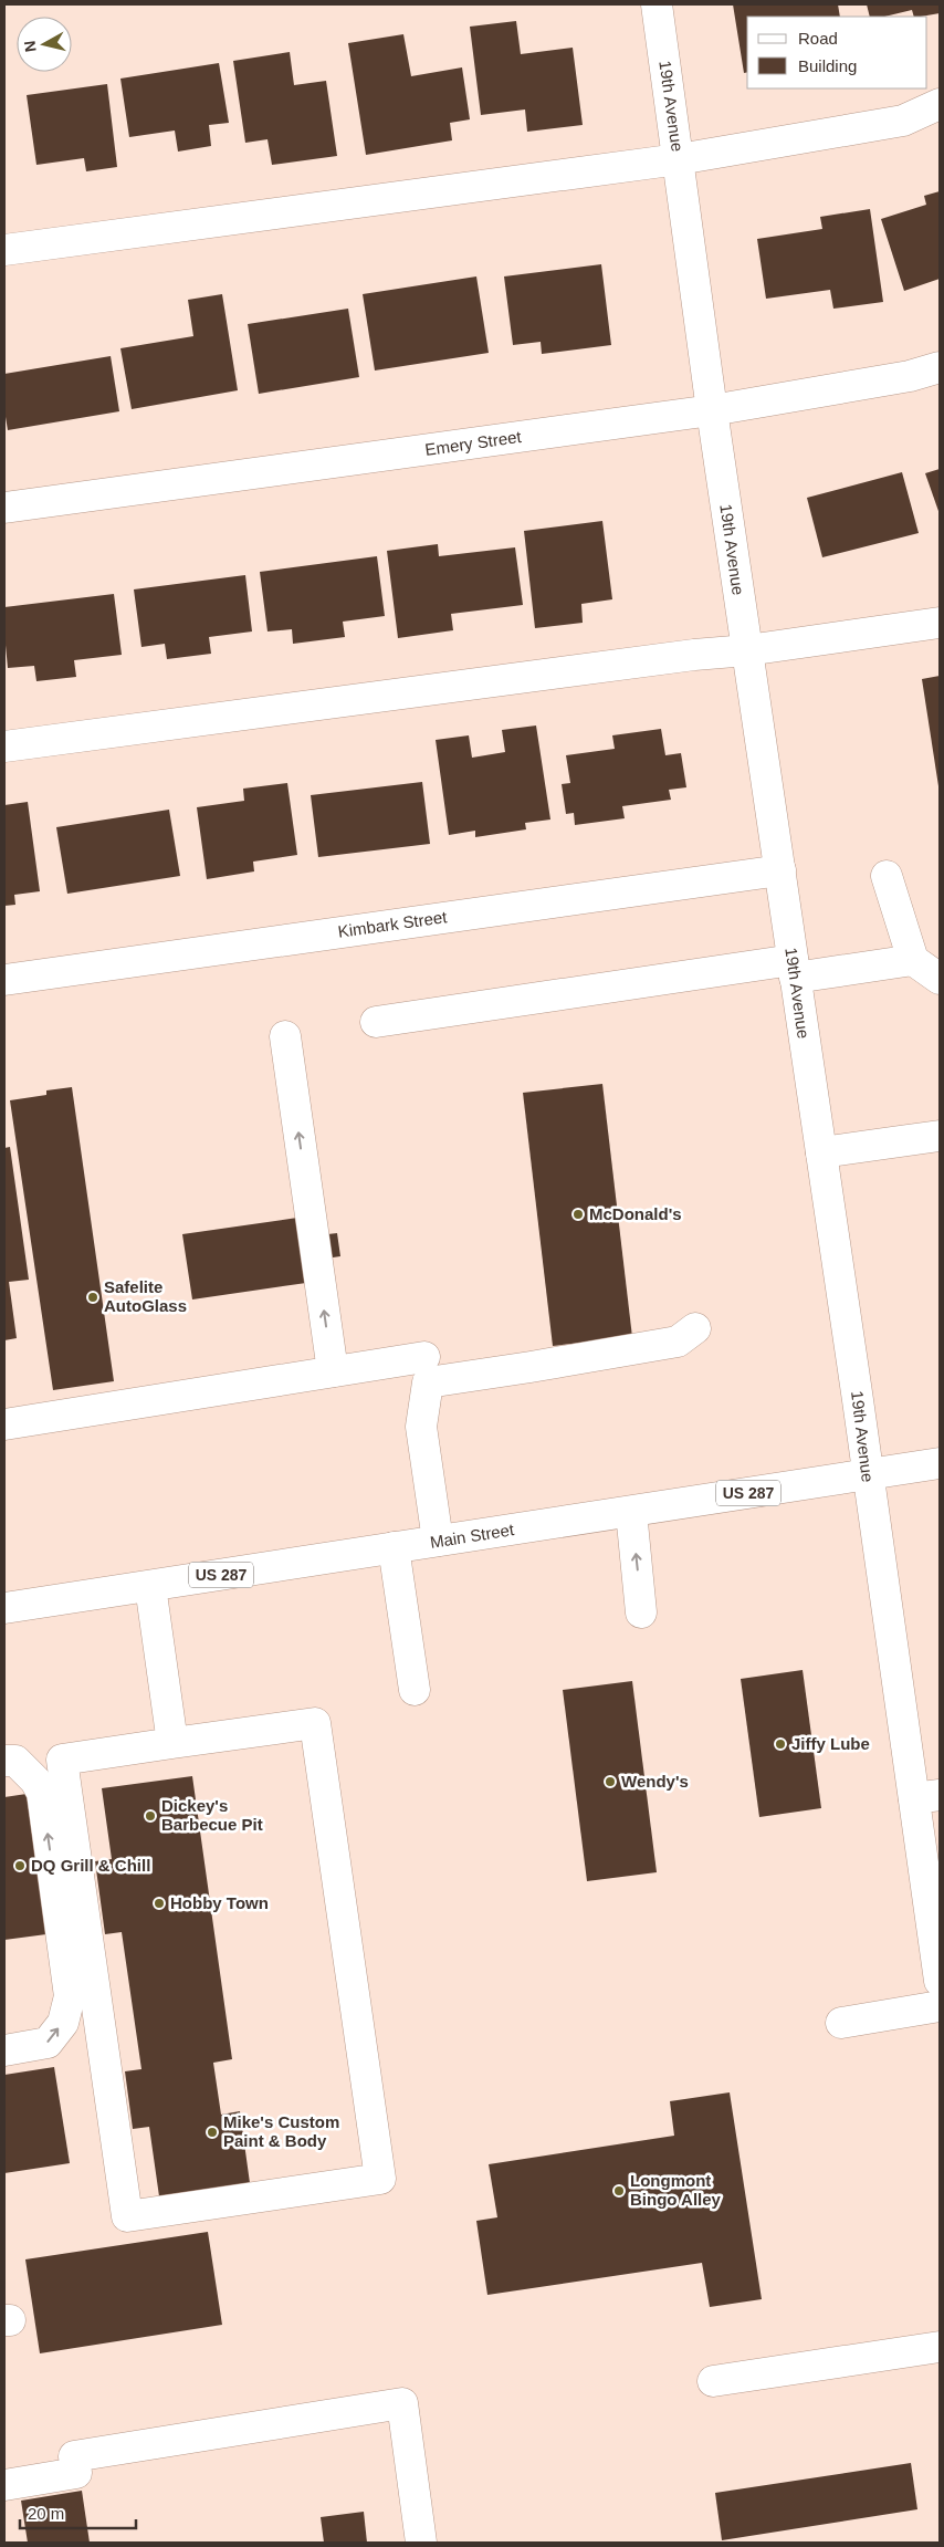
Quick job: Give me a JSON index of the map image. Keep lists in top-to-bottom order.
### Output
{
  "streets": {
    "main road": [
      "19th Avenue",
      "Emery Street",
      "Kimbark Street",
      "US 287",
      "Main Street"
    ]
  },
  "crossings": [
    ["19th Avenue", "Emery Street"],
    ["19th Avenue", "Kimbark Street"],
    ["19th Avenue", "Main Street"]
  ],
  "places": [
    "McDonald's",
    "Safelite AutoGlass",
    "Jiffy Lube",
    "Wendy's",
    "Dickey's Barbecue Pit",
    "DQ Grill & Chill",
    "Hobby Town",
    "Mike's Custom Paint & Body",
    "Longmont Bingo Alley"
  ],
  "legend": ["Road", "Building"],
  "scale_bar": "20 m",
  "north": "left"
}
